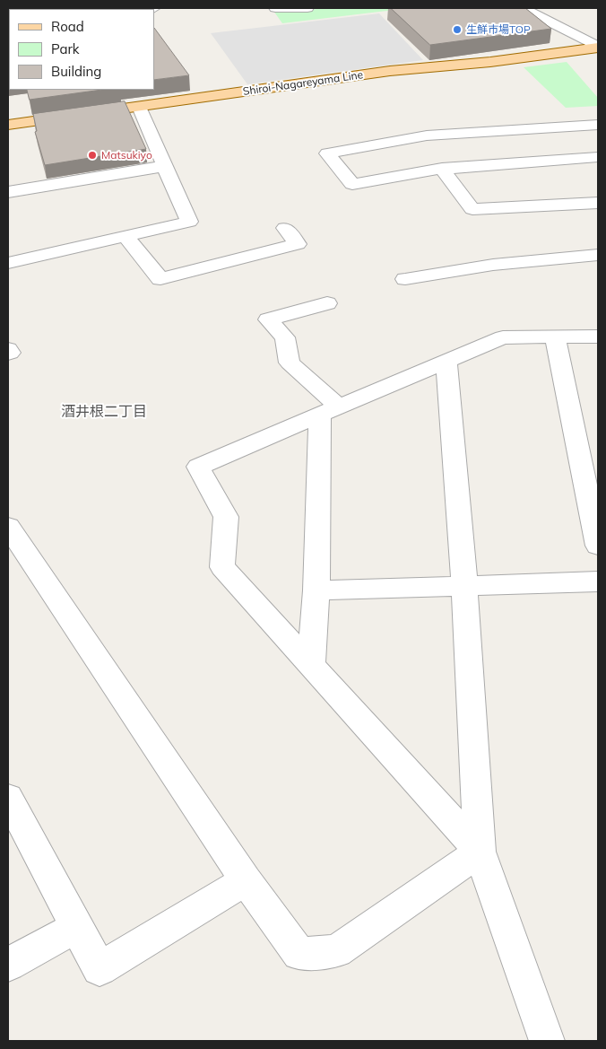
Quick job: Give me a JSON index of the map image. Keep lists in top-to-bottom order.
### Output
{
  "streets": {
    "main road": ["Shiroi-Nagareyama Line"]
  },
  "districts": ["酒井根二丁目"],
  "places": ["生鮮市場TOP", "Matsukiyo"],
  "legend": ["Road", "Park", "Building"]
}
